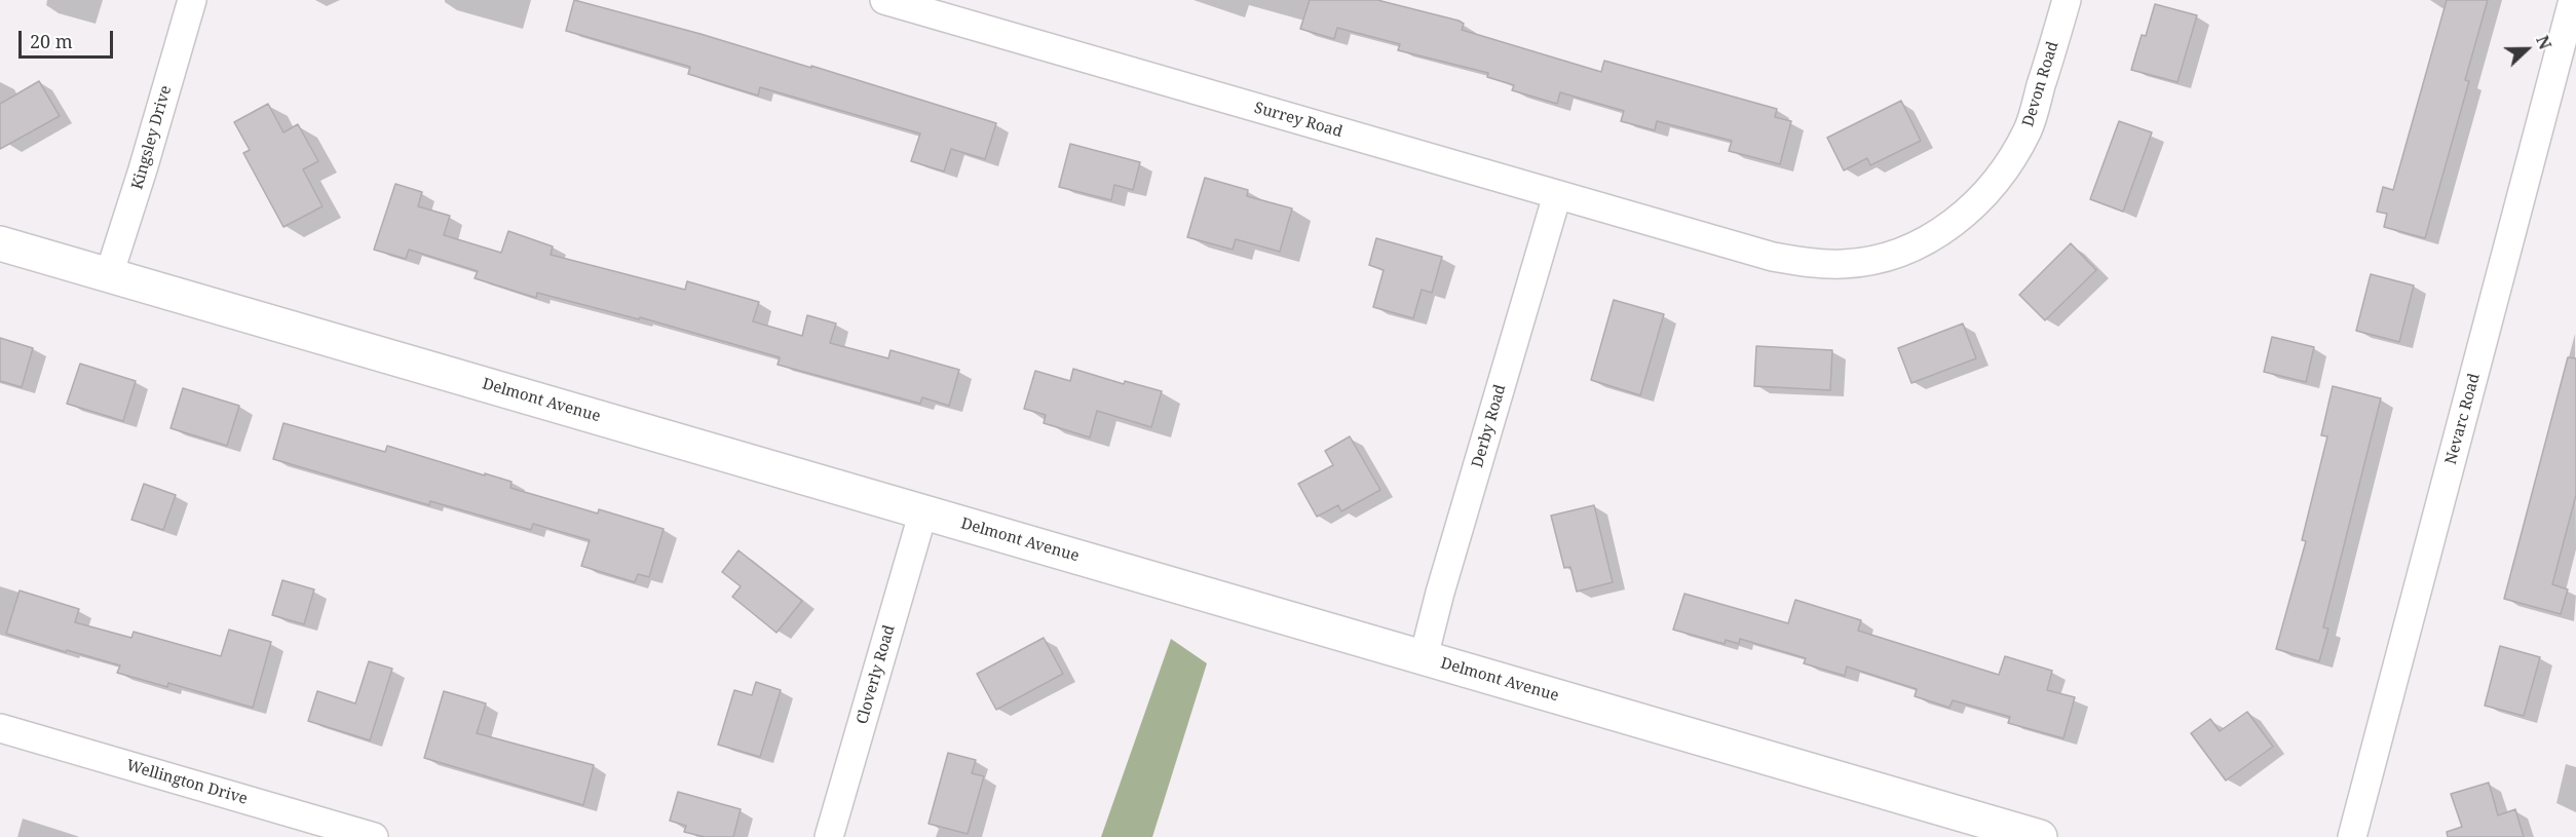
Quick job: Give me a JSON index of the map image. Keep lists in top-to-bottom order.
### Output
{
  "streets": {
    "street": [
      "Devon Road",
      "Surrey Road",
      "Kingsley Drive",
      "Delmont Avenue",
      "Nevarc Road",
      "Derby Road",
      "Cloverly Road",
      "Wellington Drive"
    ]
  },
  "crossings": [
    ["Devon Road", "Surrey Road"],
    ["Surrey Road", "Derby Road"],
    ["Kingsley Drive", "Delmont Avenue"],
    ["Delmont Avenue", "Derby Road"],
    ["Delmont Avenue", "Cloverly Road"]
  ],
  "scale_bar": "20 m",
  "north": "right"
}
